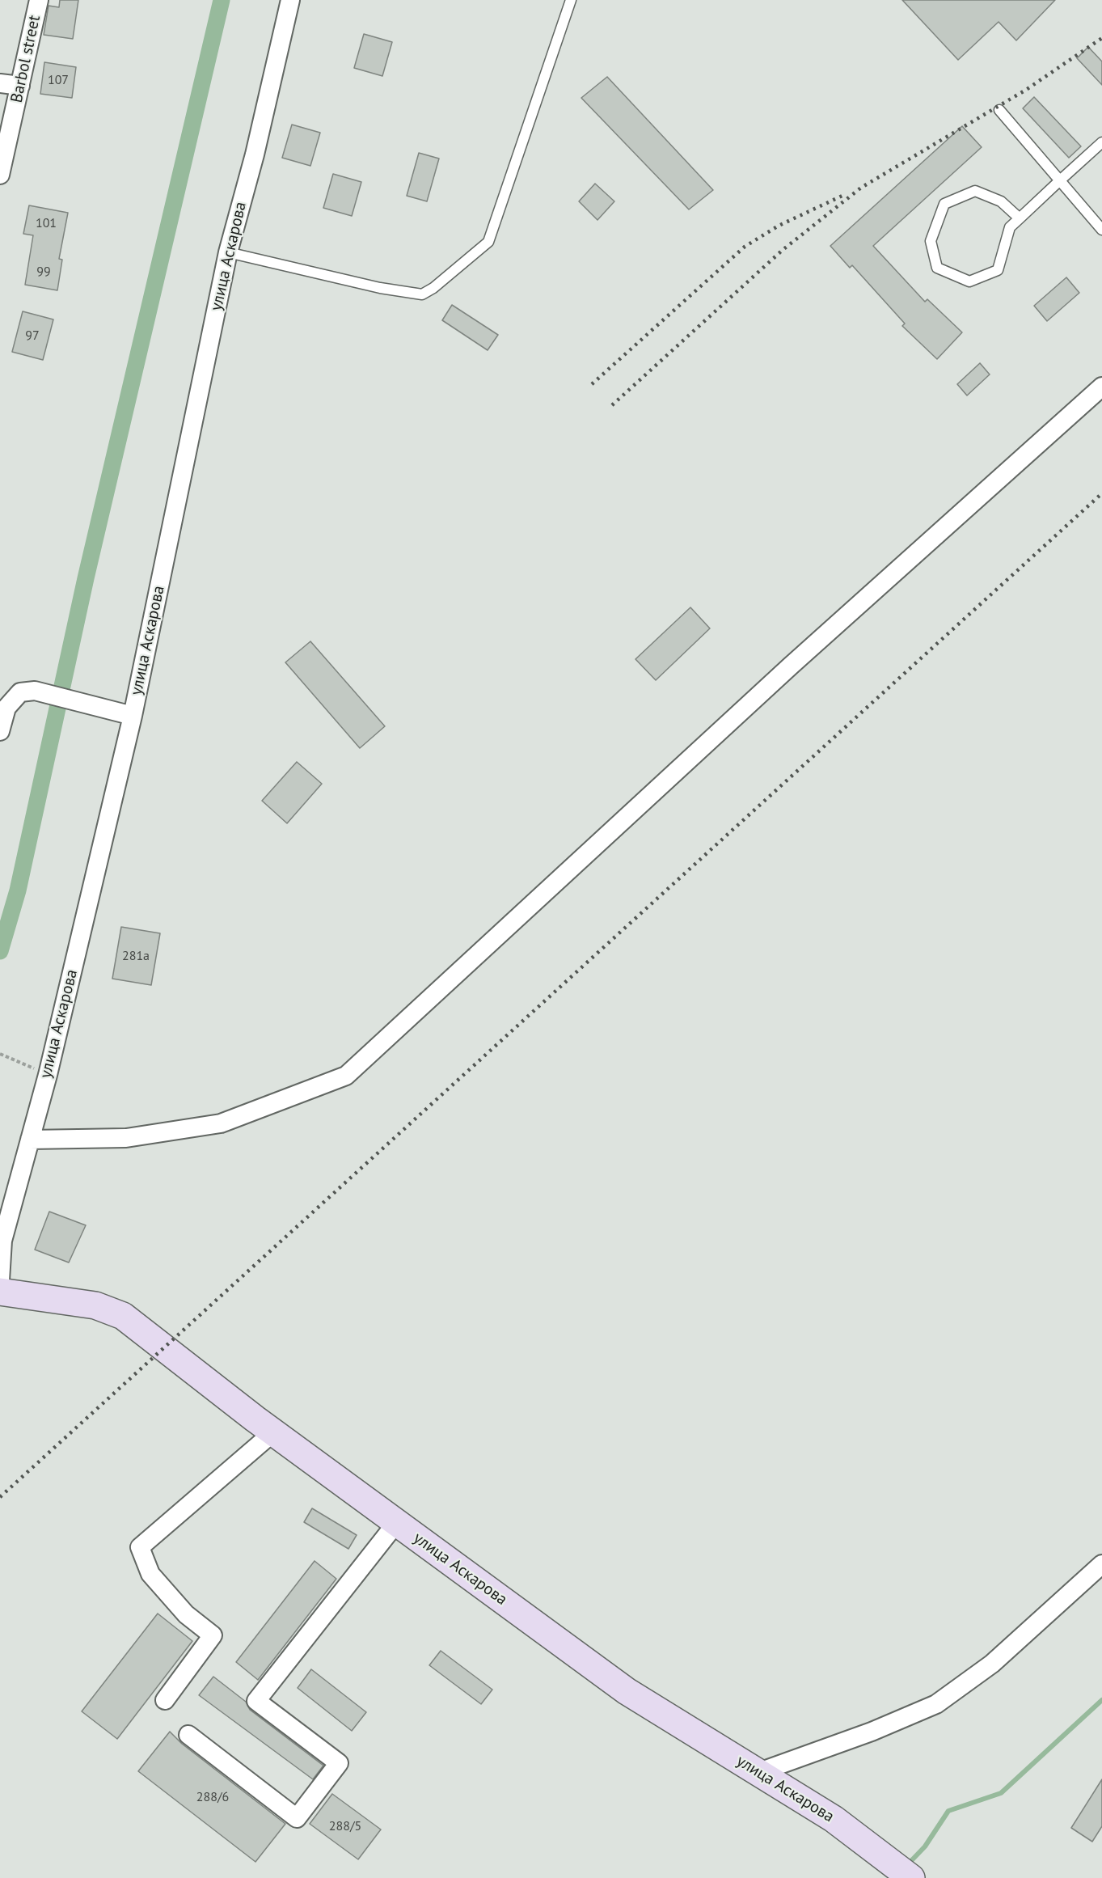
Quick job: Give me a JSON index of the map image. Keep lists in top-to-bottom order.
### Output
{
  "streets": {
    "main road": ["улица Аскарова"],
    "street": ["Barbol street"]
  },
  "house_numbers": [
    "107",
    "101",
    "99",
    "97",
    "281а",
    "288/6",
    "288/5"
  ]
}
